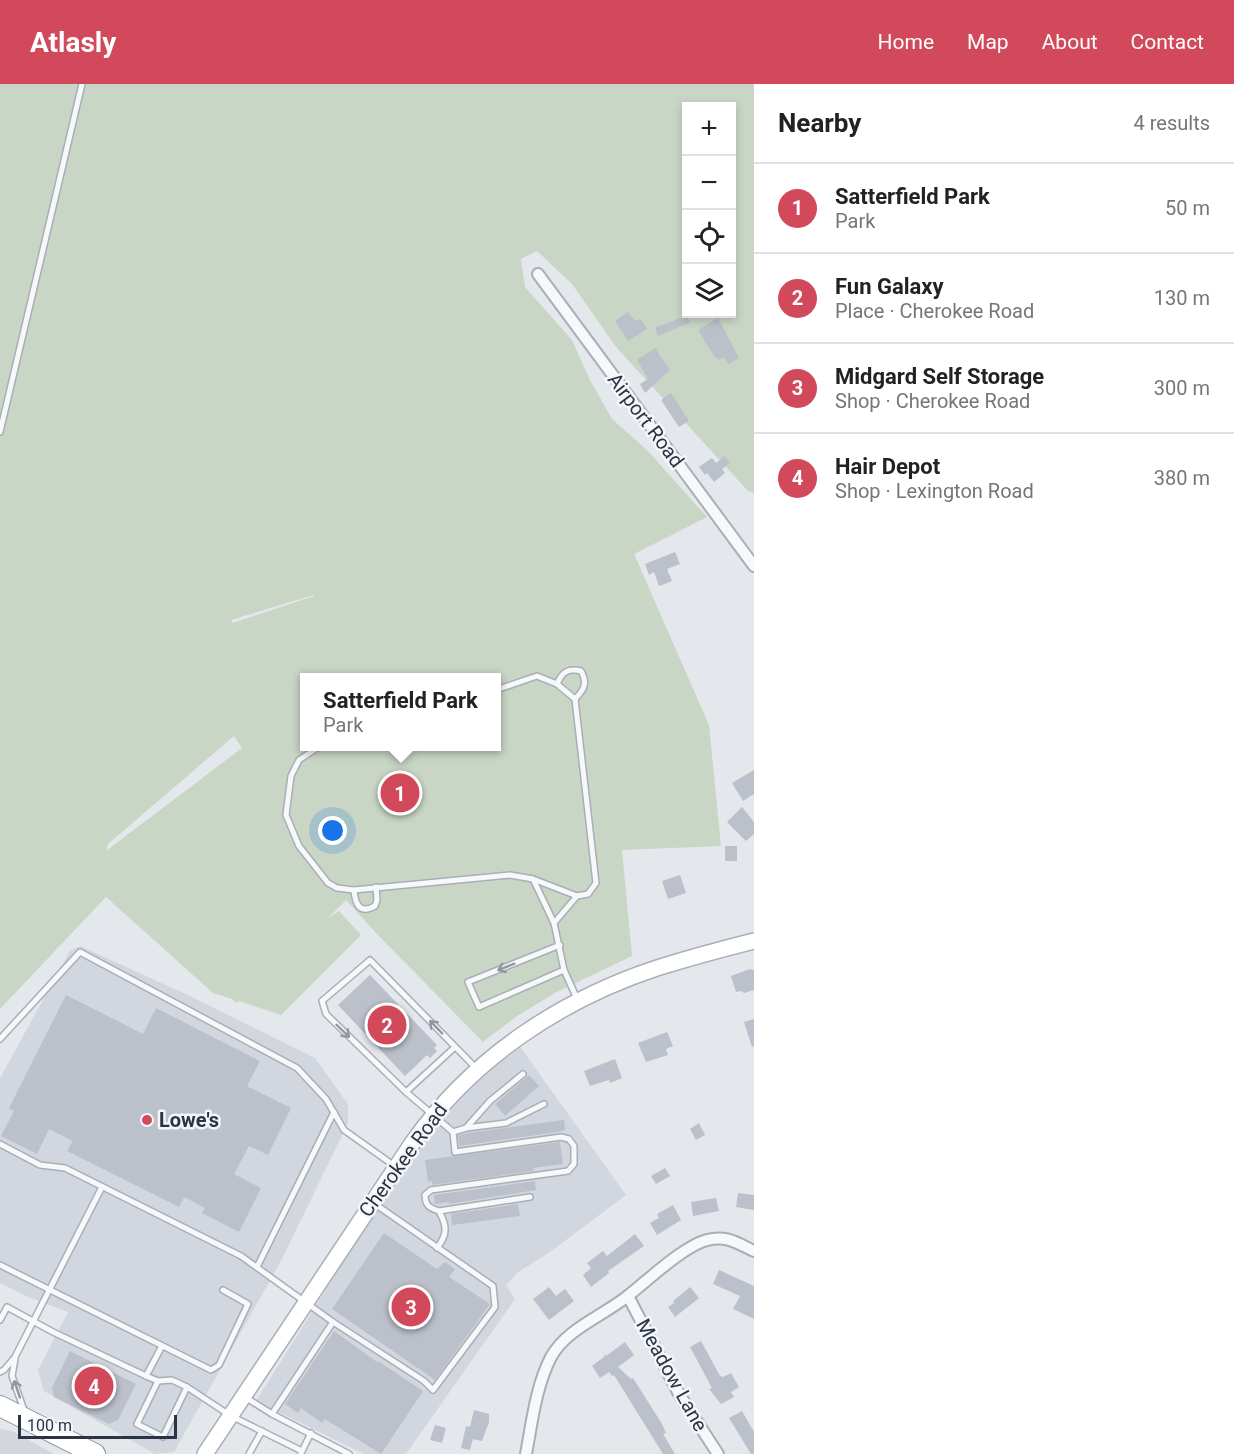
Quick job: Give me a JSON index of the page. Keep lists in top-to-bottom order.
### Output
{
  "streets": {
    "main road": ["Cherokee Road"],
    "street": ["Airport Road", "Meadow Lane"]
  },
  "places": ["Lowe's"],
  "scale_bar": "100 m",
  "page": {
    "header": "Atlasly",
    "nav": [
      "Home",
      "Map",
      "About",
      "Contact"
    ],
    "heading": ["Nearby", "4 results"],
    "map_buttons": ["+", "−"],
    "list": [
      {
        "mark": "1",
        "name": "Satterfield Park",
        "note": "Park",
        "value": "50 m"
      },
      {
        "mark": "2",
        "name": "Fun Galaxy",
        "note": "Place · Cherokee Road",
        "value": "130 m"
      },
      {
        "mark": "3",
        "name": "Midgard Self Storage",
        "note": "Shop · Cherokee Road",
        "value": "300 m"
      },
      {
        "mark": "4",
        "name": "Hair Depot",
        "note": "Shop · Lexington Road",
        "value": "380 m"
      }
    ],
    "popup": ["Satterfield Park", "Park"],
    "pins": [
      "1",
      "2",
      "3",
      "4"
    ],
    "scale": "100 m"
  }
}
